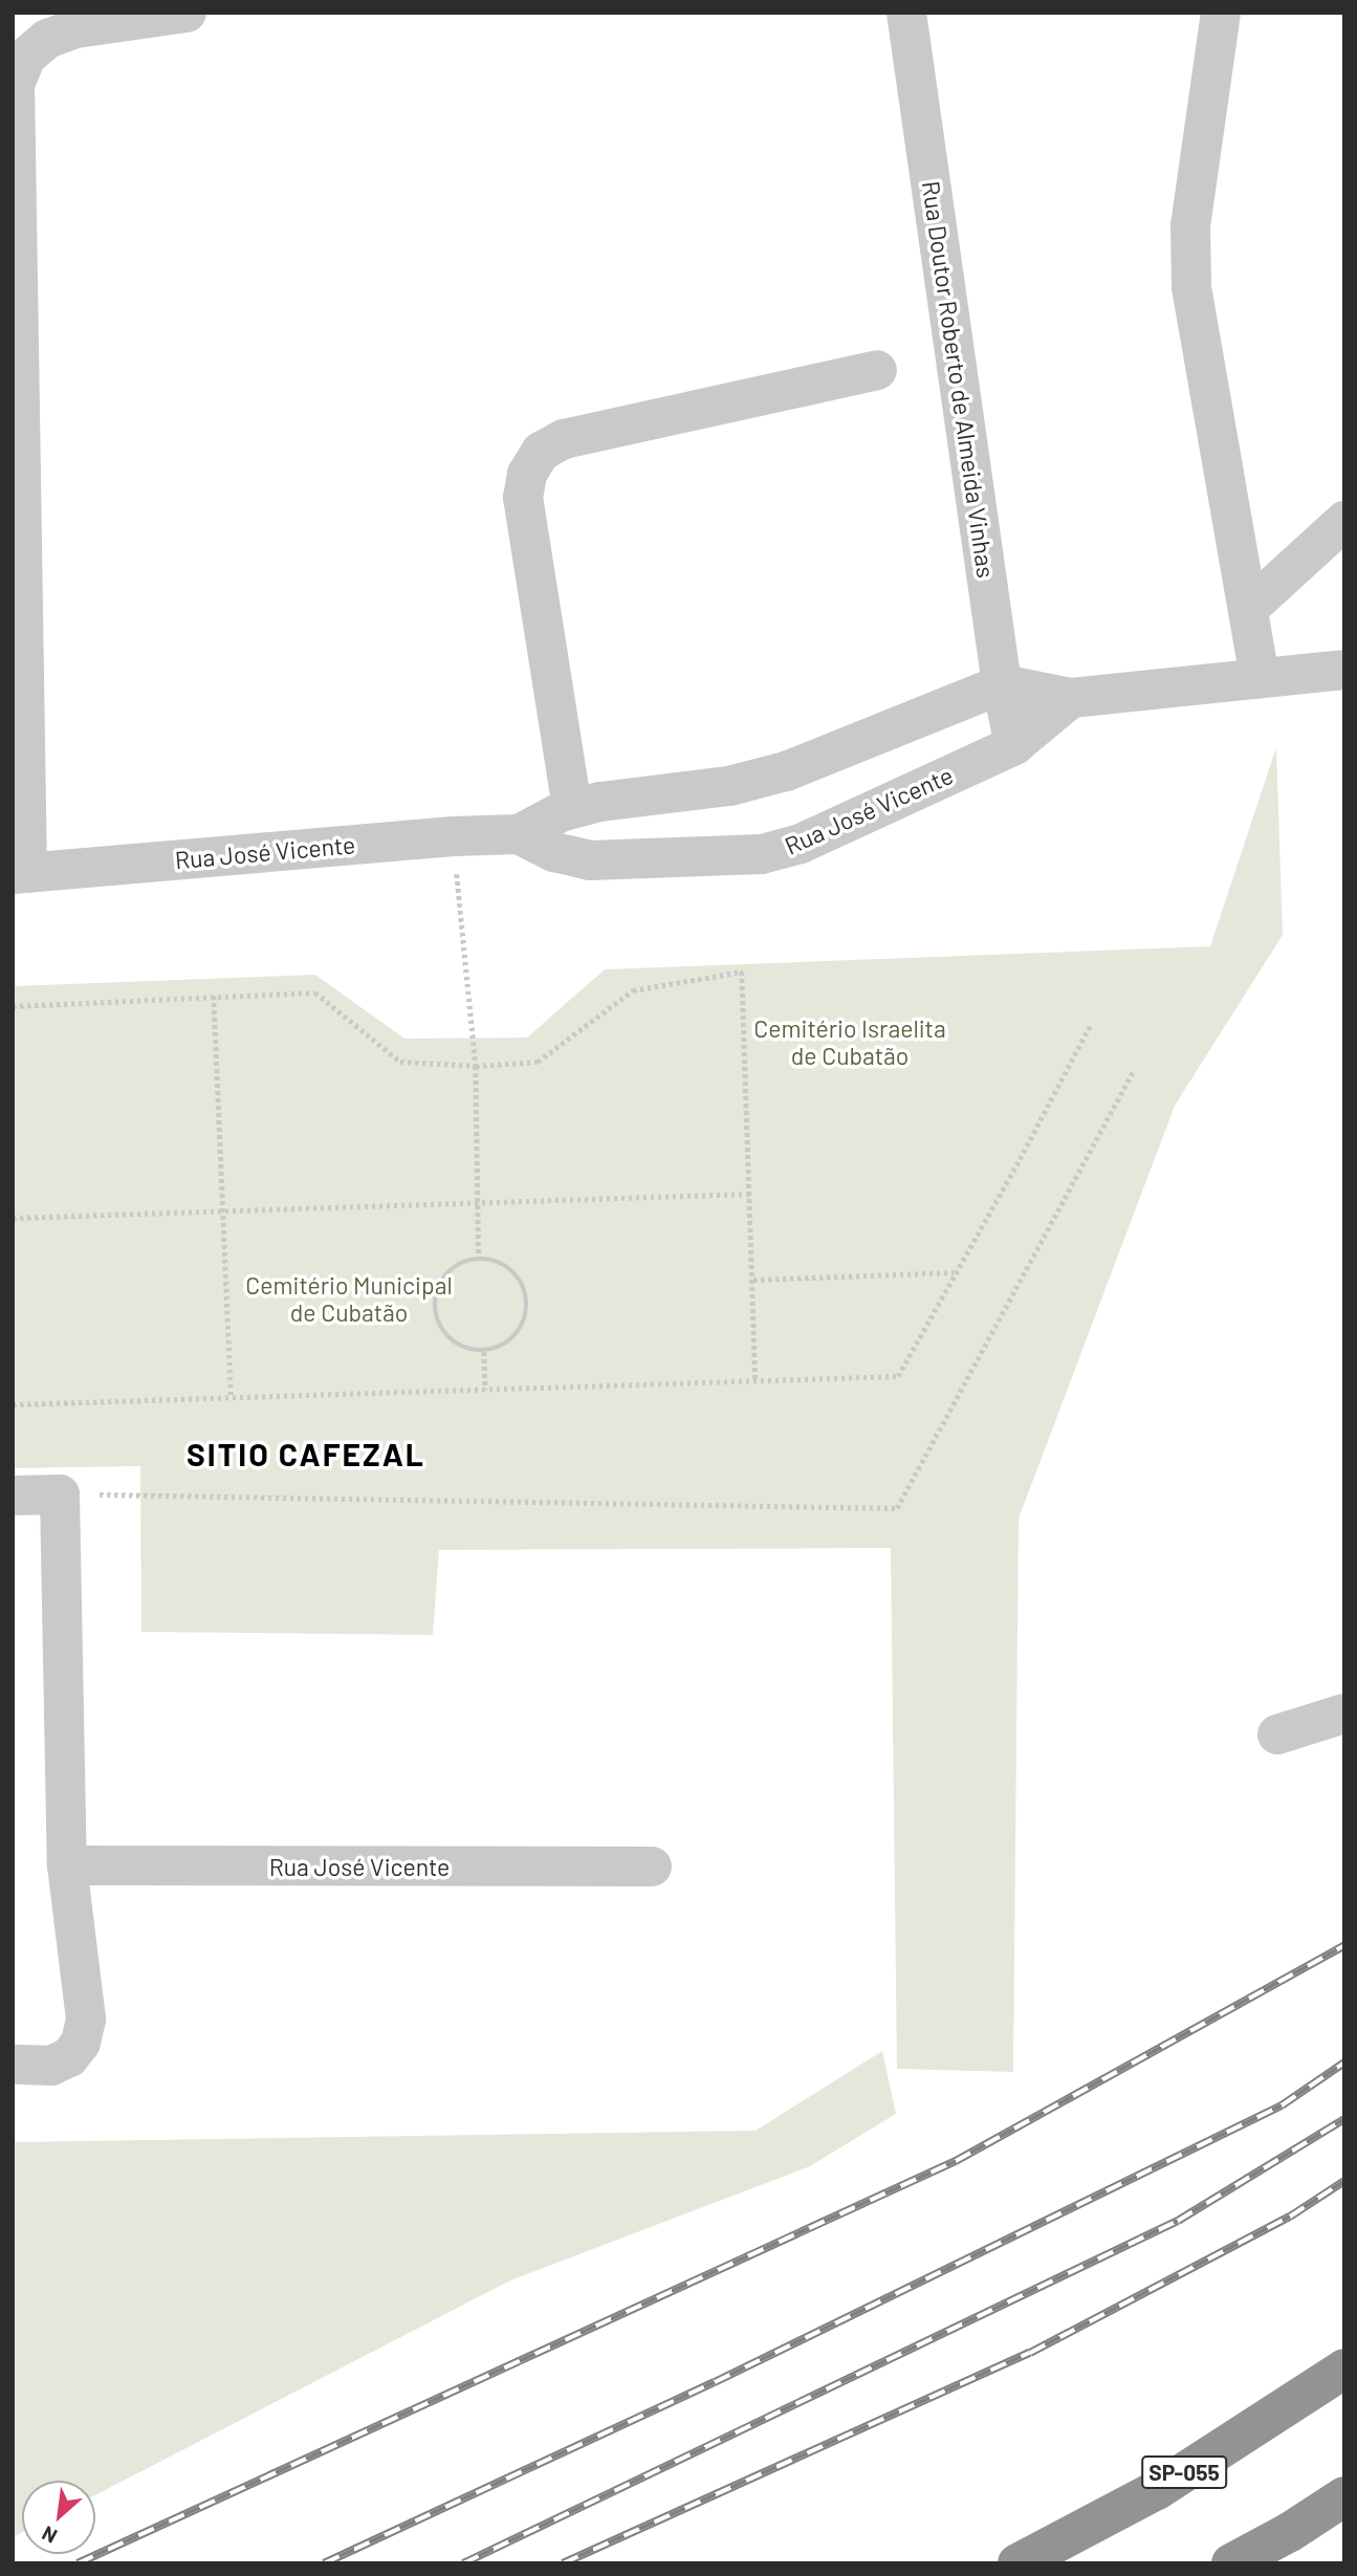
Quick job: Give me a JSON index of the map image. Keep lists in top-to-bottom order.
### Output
{
  "streets": {
    "highway": ["SP-055"],
    "street": ["Rua Doutor Roberto de Almeida Vinhas", "Rua José Vicente"]
  },
  "crossings": [
    ["Rua Doutor Roberto de Almeida Vinhas", "Rua José Vicente"]
  ],
  "districts": ["SITIO CAFEZAL"],
  "parks": ["Cemitério Israelita de Cubatão", "Cemitério Municipal de Cubatão"],
  "north": "bottom left"
}
